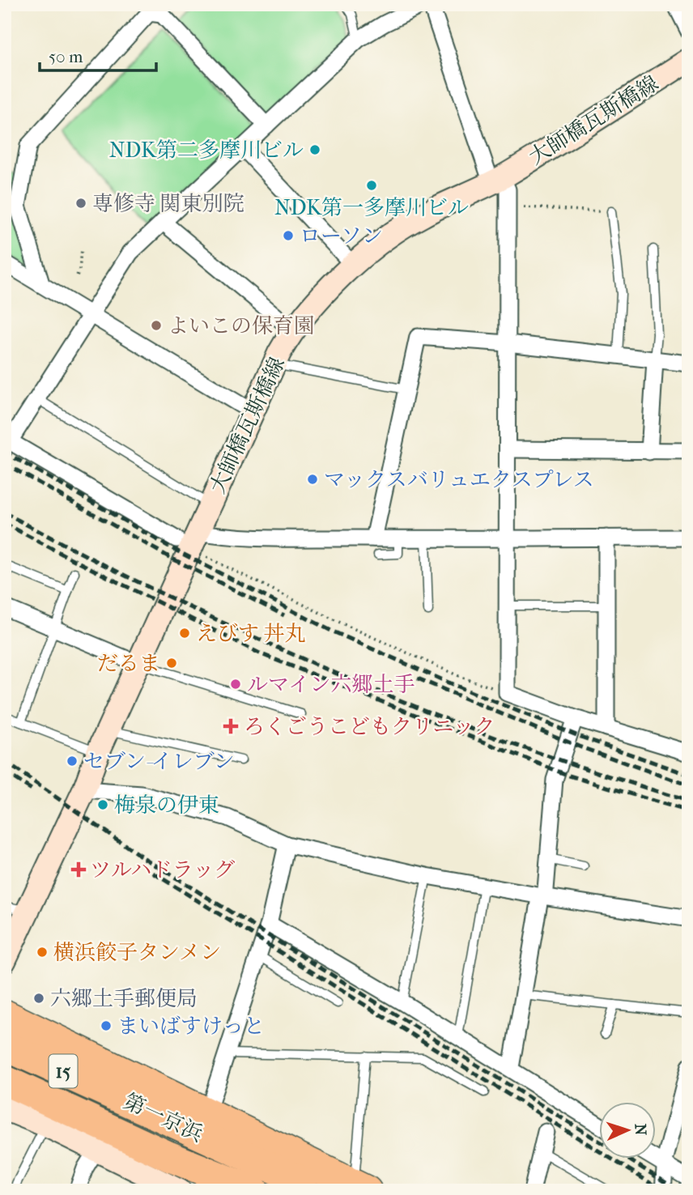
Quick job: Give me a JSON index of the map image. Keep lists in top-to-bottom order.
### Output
{
  "streets": {
    "highway": ["15", "第一京浜"],
    "street": ["大師橋瓦斯橋線"]
  },
  "places": {
    "other": [
      "NDK第二多摩川ビル",
      "NDK第一多摩川ビル",
      "専修寺 関東別院",
      "ローソン",
      "よいこの保育園",
      "マックスバリュエクスプレス",
      "えびす 丼丸",
      "だるま",
      "ルマイン六郷土手",
      "セブン-イレブン",
      "梅泉の伊東",
      "横浜餃子タンメン",
      "六郷土手郵便局",
      "まいばすけっと"
    ],
    "health": ["ろくごうこどもクリニック", "ツルハドラッグ"]
  },
  "scale_bar": "50 m",
  "north": "right"
}
